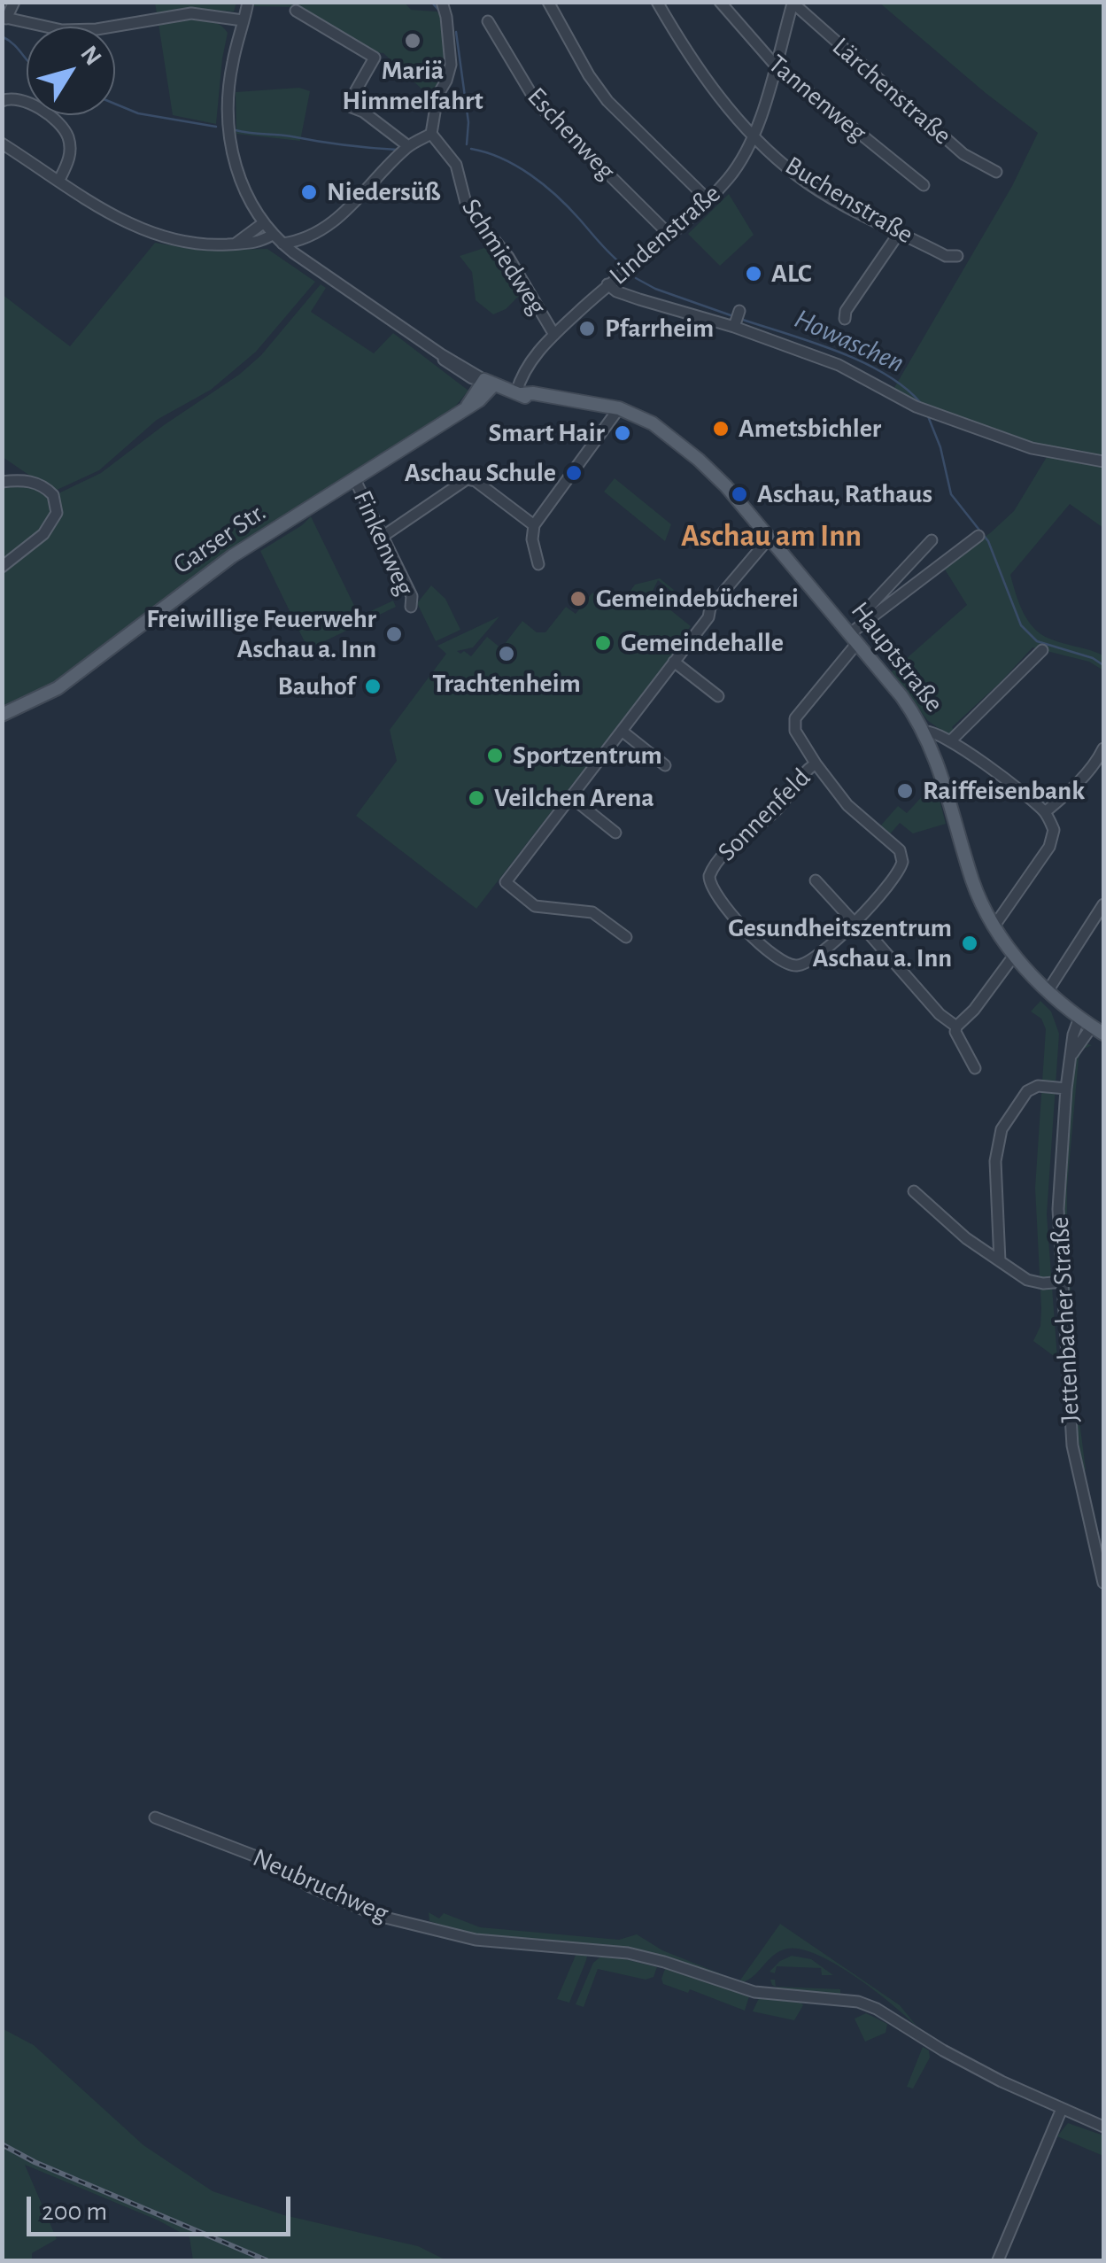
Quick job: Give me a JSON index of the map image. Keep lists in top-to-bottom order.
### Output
{
  "streets": {
    "main road": ["Garser Str.", "Hauptstraße"],
    "street": [
      "Lärchenstraße",
      "Tannenweg",
      "Eschenweg",
      "Buchenstraße",
      "Lindenstraße",
      "Schmiedweg",
      "Finkenweg",
      "Sonnenfeld",
      "Jettenbacher Straße",
      "Neubruchweg"
    ]
  },
  "crossings": [
    ["Lärchenstraße", "Lindenstraße"],
    ["Tannenweg", "Lindenstraße"],
    ["Eschenweg", "Lindenstraße"],
    ["Buchenstraße", "Lindenstraße"],
    ["Lindenstraße", "Schmiedweg"],
    ["Lindenstraße", "Hauptstraße"],
    ["Garser Str.", "Finkenweg"],
    ["Garser Str.", "Hauptstraße"],
    ["Hauptstraße", "Sonnenfeld"],
    ["Hauptstraße", "Jettenbacher Straße"]
  ],
  "districts": ["Aschau am Inn"],
  "water": ["Howaschen"],
  "places": [
    "Mariä Himmelfahrt",
    "Niedersüß",
    "ALC",
    "Pfarrheim",
    "Ametsbichler",
    "Smart Hair",
    "Aschau Schule",
    "Aschau, Rathaus",
    "Gemeindebücherei",
    "Freiwillige Feuerwehr Aschau a. Inn",
    "Gemeindehalle",
    "Trachtenheim",
    "Bauhof",
    "Sportzentrum",
    "Raiffeisenbank",
    "Veilchen Arena",
    "Gesundheitszentrum Aschau a. Inn"
  ],
  "scale_bar": "200 m",
  "north": "top right"
}
